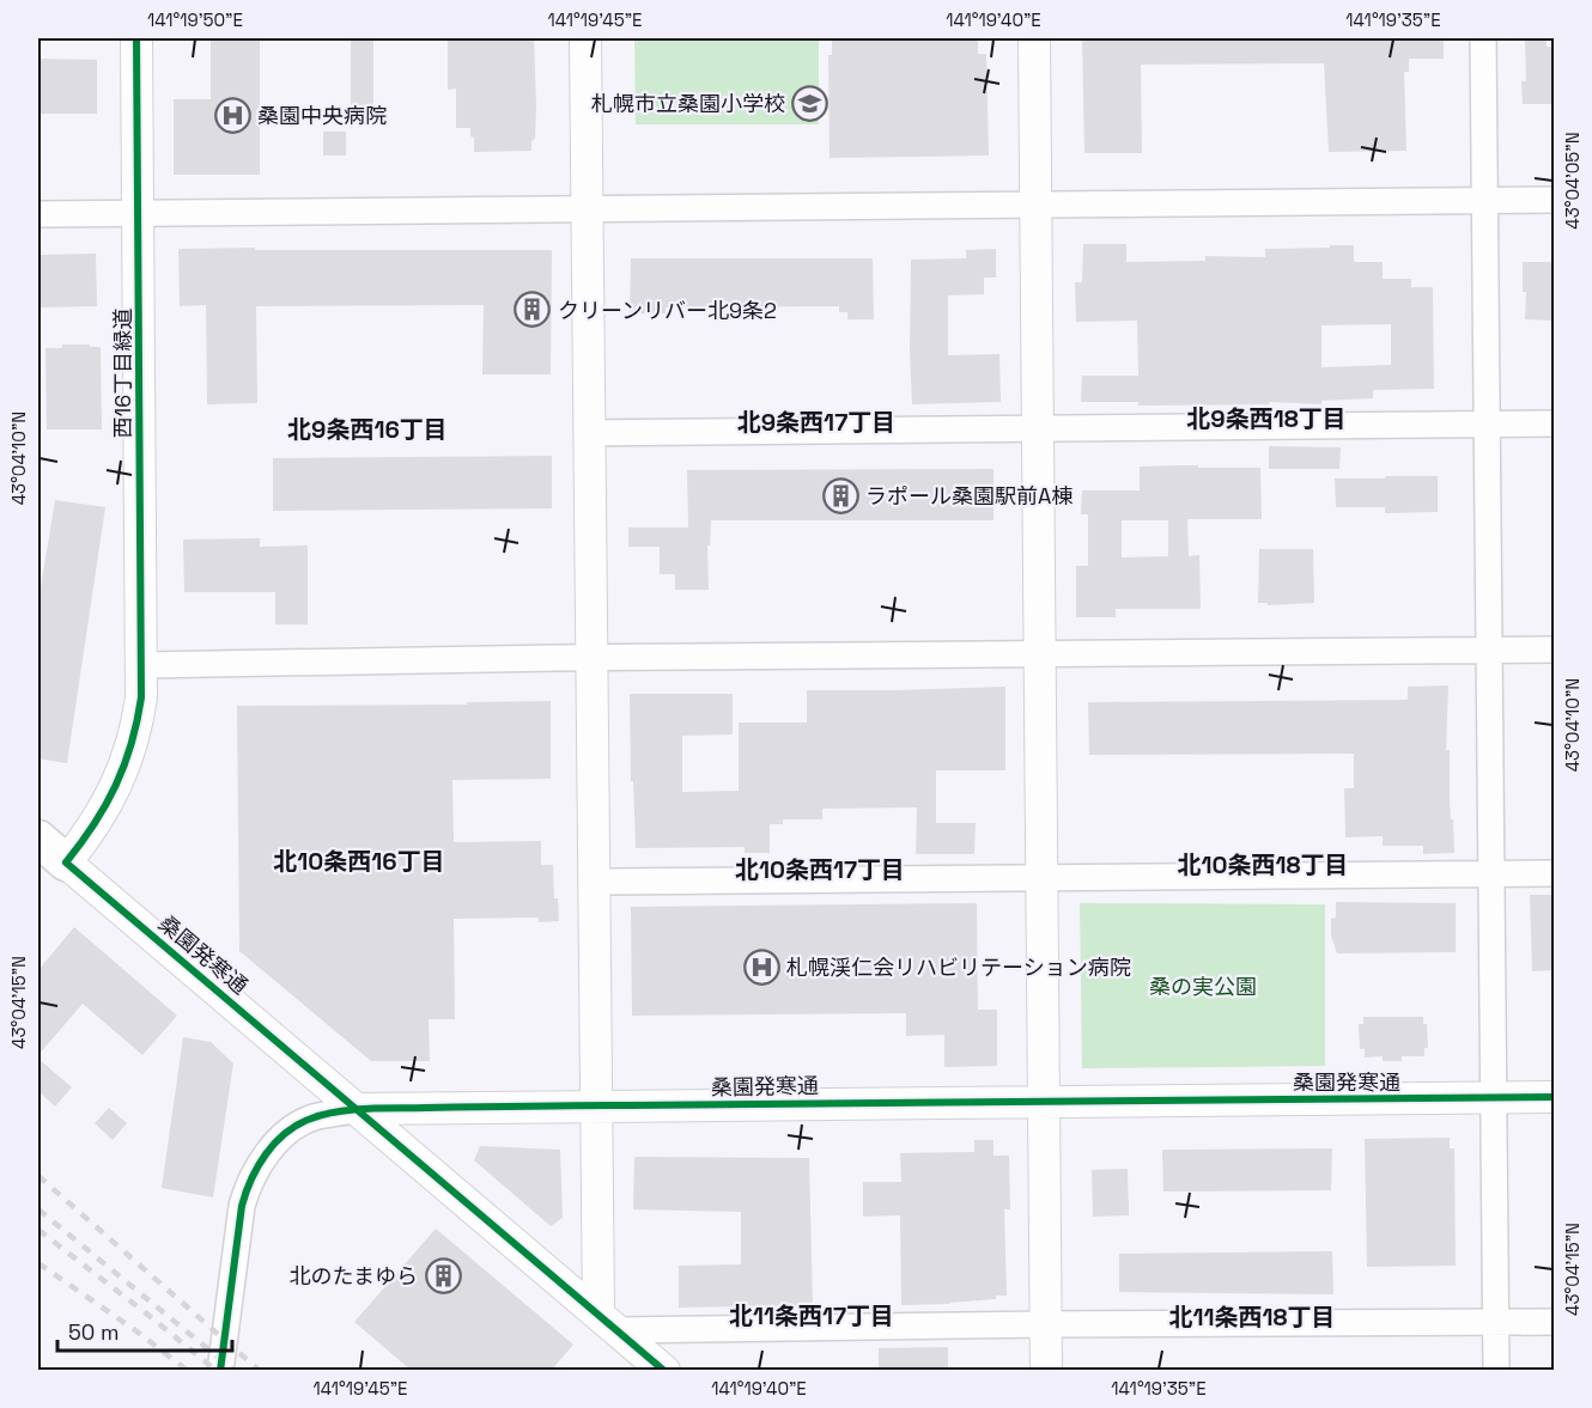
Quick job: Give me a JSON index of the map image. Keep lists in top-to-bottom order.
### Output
{
  "streets": {
    "main road": ["桑園発寒通"],
    "street": ["西16丁目緑道"]
  },
  "crossings": [
    ["西16丁目緑道", "桑園発寒通"]
  ],
  "districts": [
    "北9条西18丁目",
    "北9条西17丁目",
    "北9条西16丁目",
    "北10条西16丁目",
    "北10条西18丁目",
    "北10条西17丁目",
    "北11条西17丁目",
    "北11条西18丁目"
  ],
  "parks": ["桑の実公園"],
  "places": {
    "school or university": ["札幌市立桑園小学校"],
    "hospital": ["桑園中央病院", "札幌渓仁会リハビリテーション病院"],
    "building": ["クリーンリバー北9条2", "ラポール桑園駅前A棟", "北のたまゆら"]
  },
  "scale_bar": "50 m",
  "coordinates": [
    "141°19'50\"E",
    "141°19'45\"E",
    "141°19'40\"E",
    "141°19'35\"E",
    "43°04'05\"N",
    "43°04'10\"N",
    "43°04'15\"N"
  ]
}
